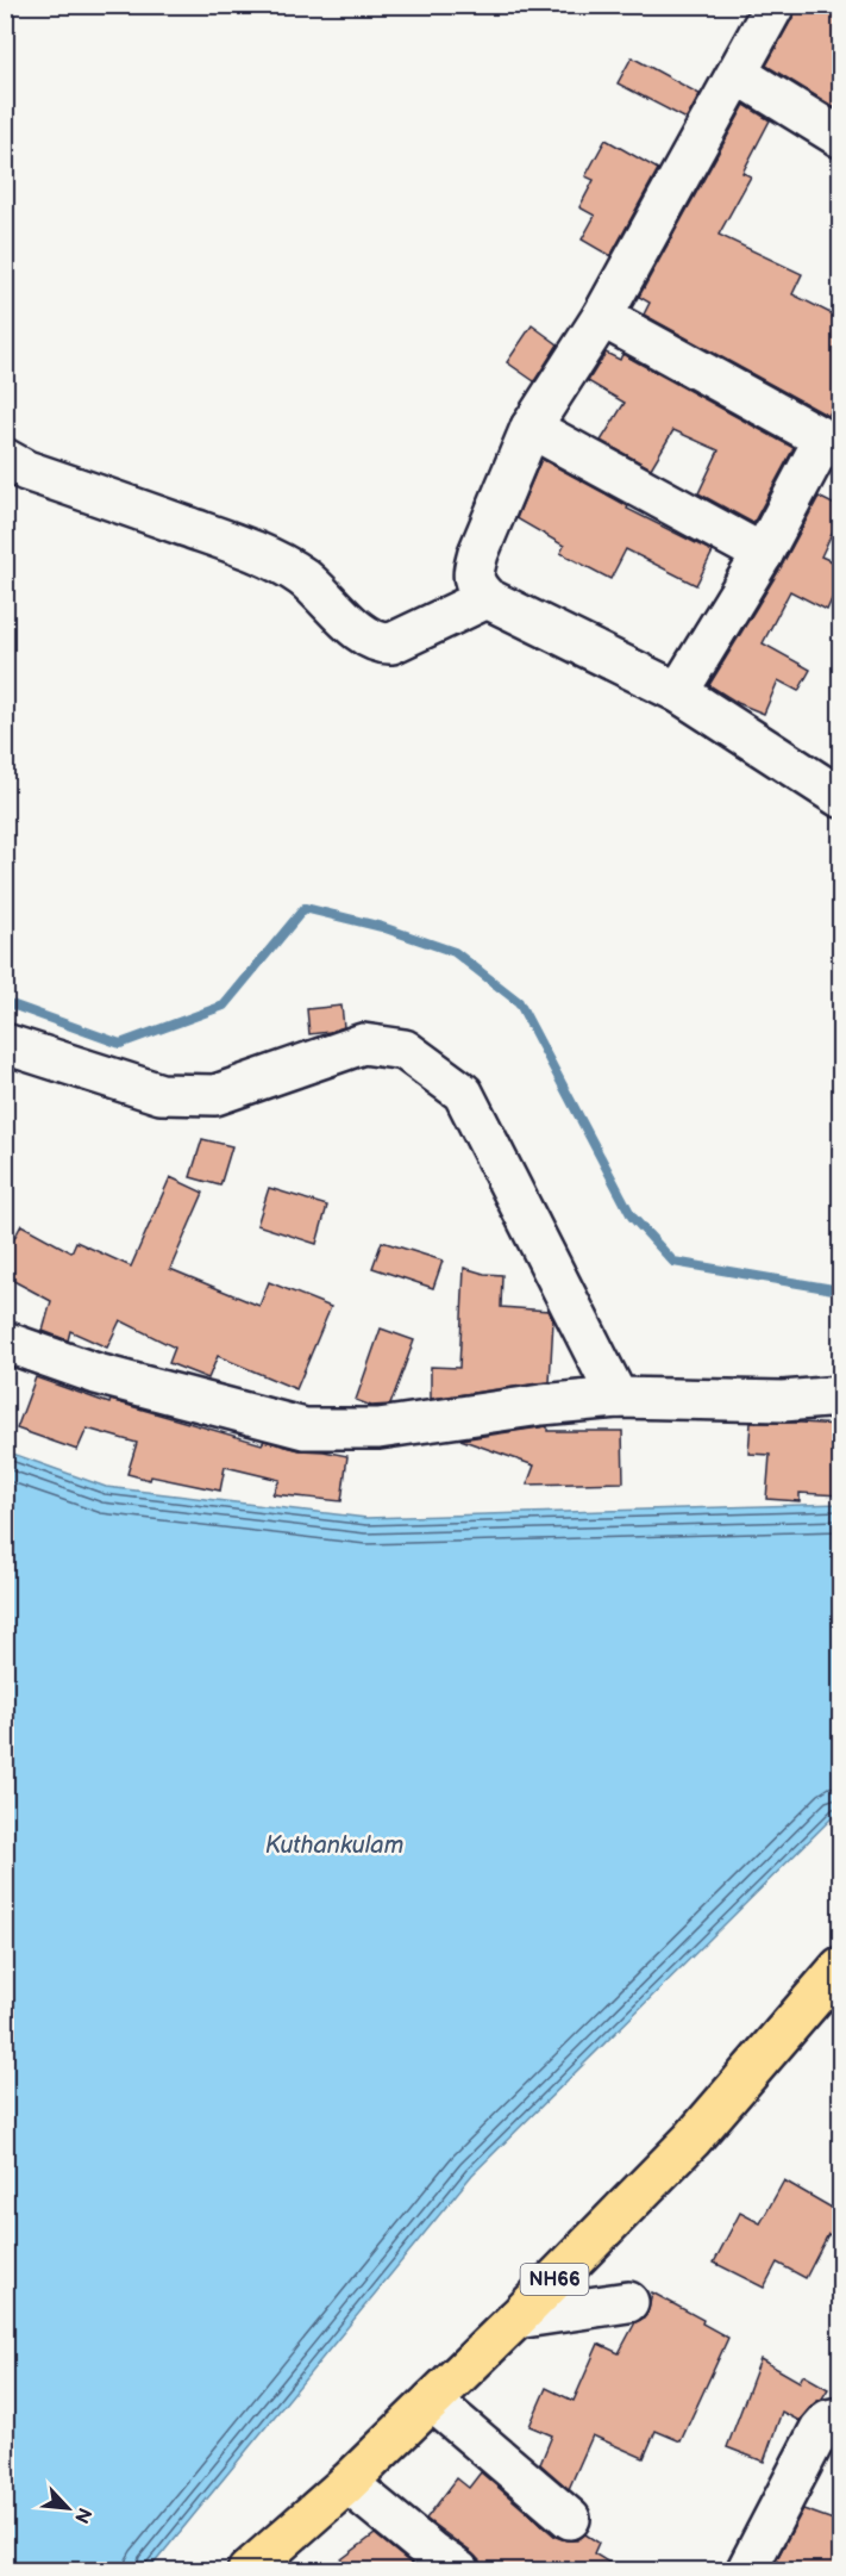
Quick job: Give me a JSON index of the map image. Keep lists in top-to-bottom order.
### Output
{
  "streets": {
    "highway": ["NH66"]
  },
  "water": ["Kuthankulam"],
  "north": "bottom right"
}
